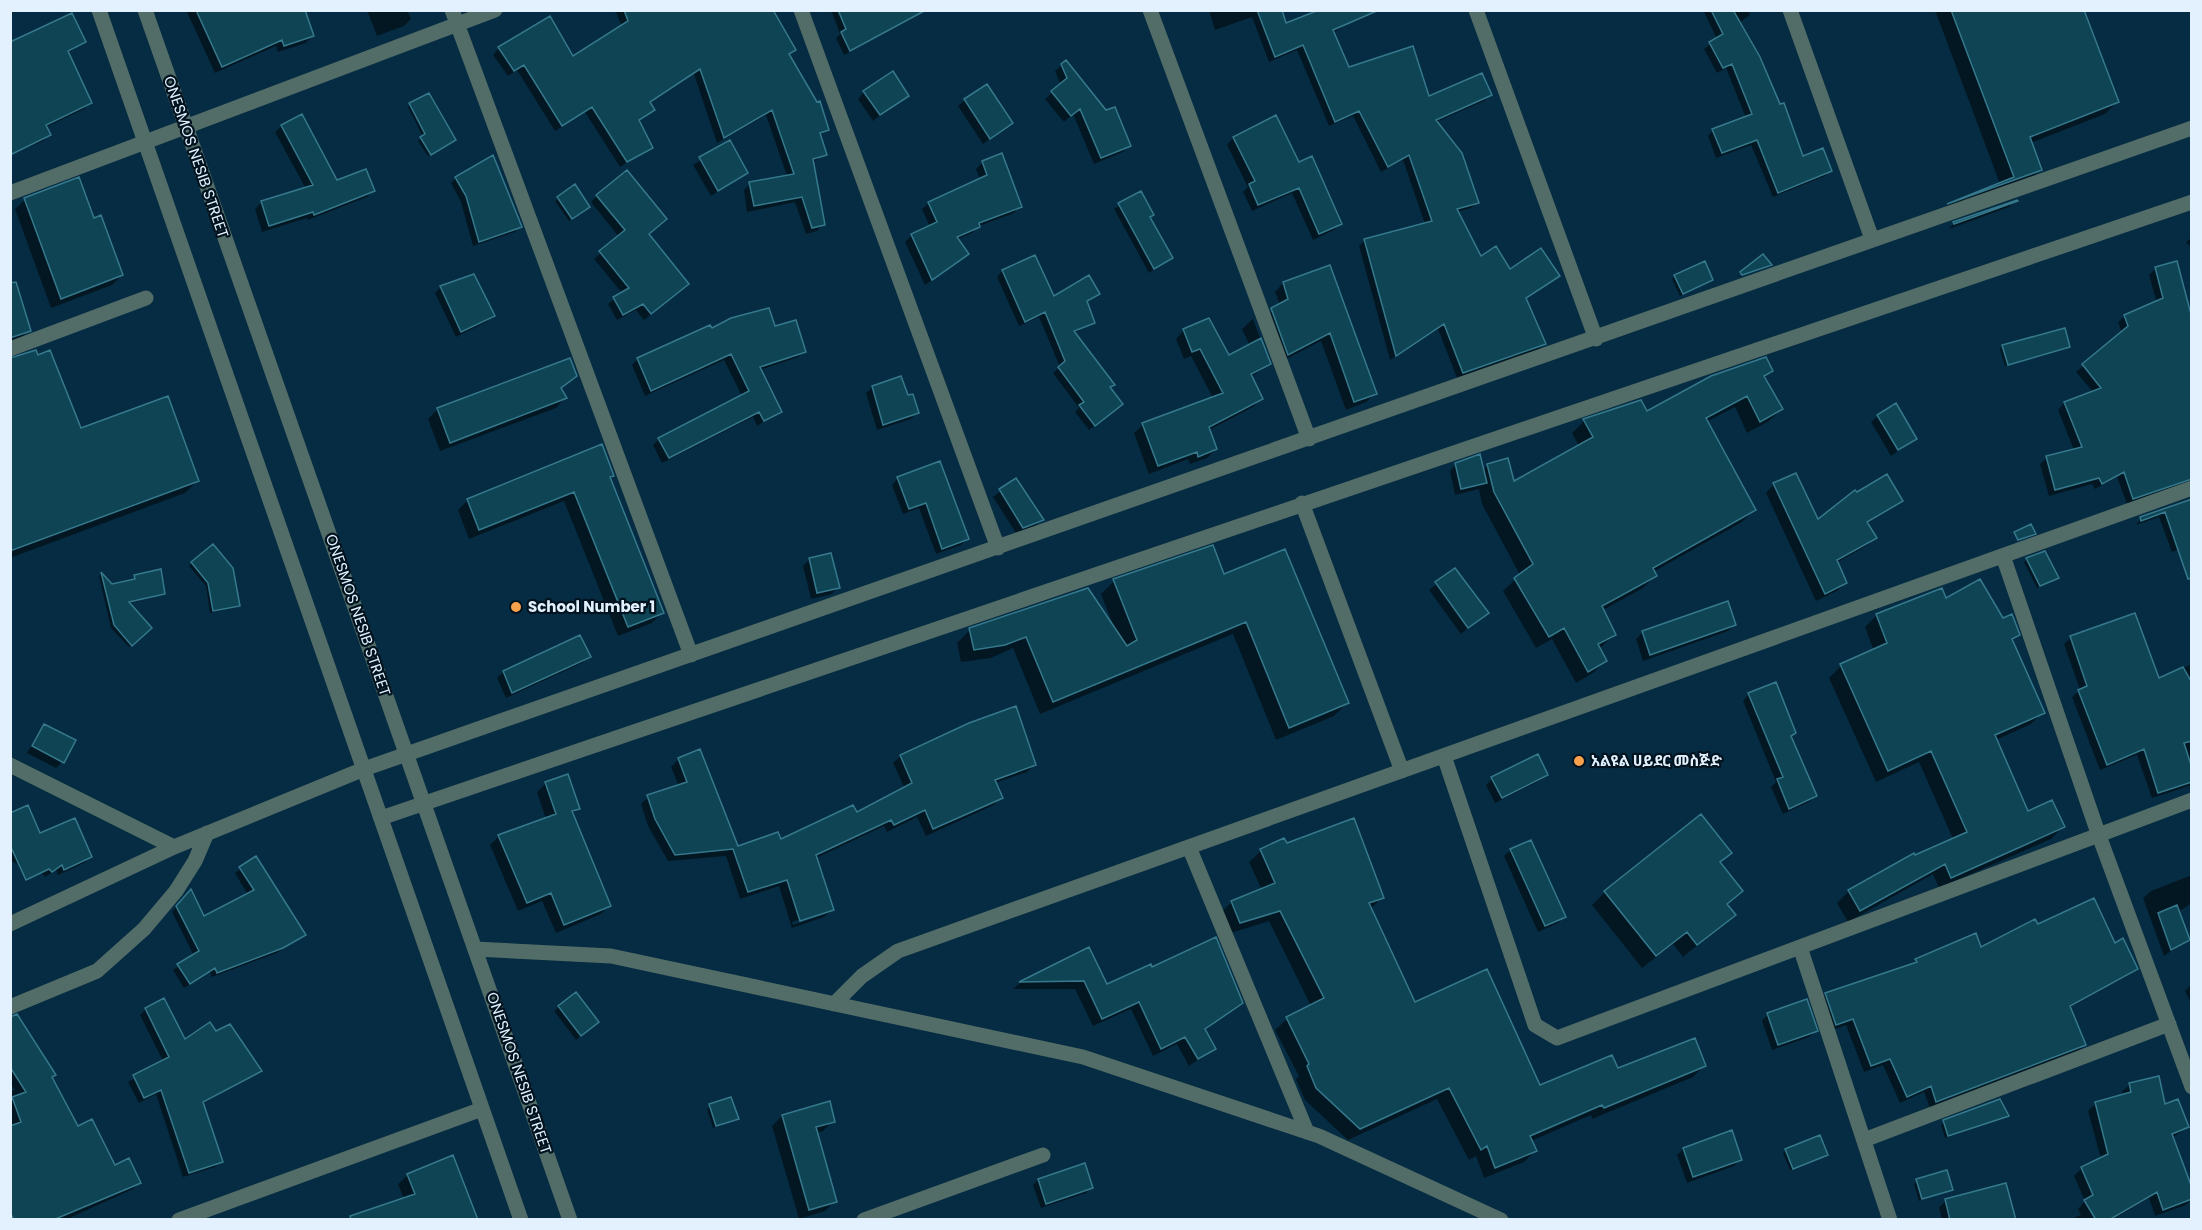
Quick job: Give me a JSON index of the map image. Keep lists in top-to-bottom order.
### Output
{
  "streets": {
    "street": ["ONESMOS NESIB STREET"]
  },
  "places": ["School Number 1", "አልዩል ሀይደር መስጅድ"]
}
